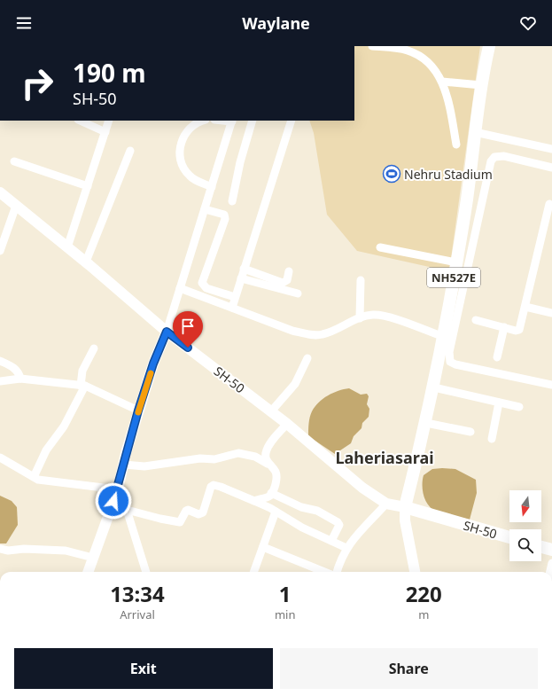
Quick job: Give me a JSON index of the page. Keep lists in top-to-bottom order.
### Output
{
  "streets": {
    "highway": ["NH527E", "SH-50"]
  },
  "crossings": [
    ["NH527E", "SH-50"]
  ],
  "districts": ["Laheriasarai"],
  "places": {
    "sports": ["Nehru Stadium"]
  },
  "north": "bottom",
  "page": {
    "header": "Waylane",
    "turn": ["190 m", "SH-50"],
    "eta": [
      "13:34",
      "Arrival",
      "1",
      "min",
      "220",
      "m"
    ],
    "buttons": ["Exit", "Share"]
  }
}
